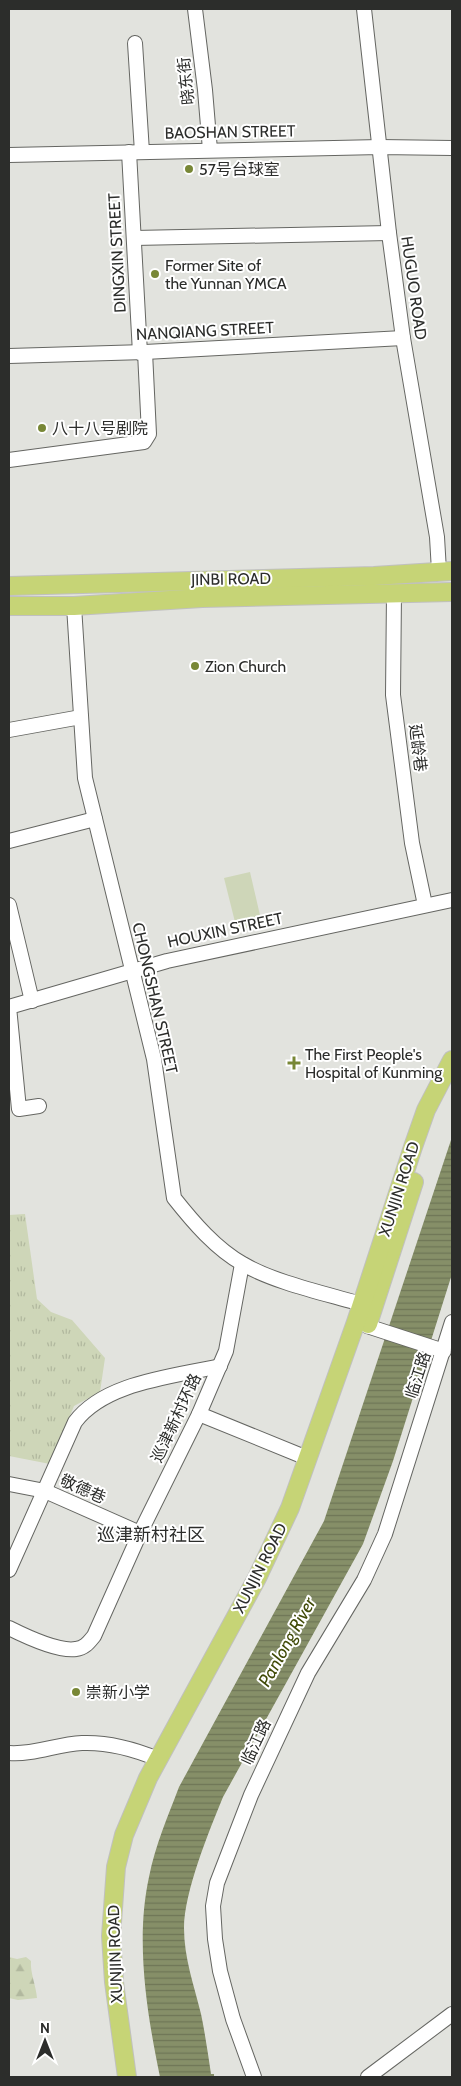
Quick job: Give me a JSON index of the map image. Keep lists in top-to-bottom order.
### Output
{
  "streets": {
    "main road": ["JINBI ROAD", "XUNJIN ROAD"],
    "street": [
      "晓东街",
      "BAOSHAN STREET",
      "DINGXIN STREET",
      "HUGUO ROAD",
      "NANQIANG STREET",
      "延龄巷",
      "HOUXIN STREET",
      "CHONGSHAN STREET",
      "临江路",
      "巡津新村环路",
      "敬德巷"
    ]
  },
  "crossings": [
    ["晓东街", "BAOSHAN STREET"],
    ["BAOSHAN STREET", "DINGXIN STREET"],
    ["BAOSHAN STREET", "HUGUO ROAD"],
    ["DINGXIN STREET", "NANQIANG STREET"],
    ["HUGUO ROAD", "NANQIANG STREET"],
    ["HUGUO ROAD", "JINBI ROAD"],
    ["JINBI ROAD", "延龄巷"],
    ["JINBI ROAD", "CHONGSHAN STREET"],
    ["延龄巷", "HOUXIN STREET"],
    ["HOUXIN STREET", "CHONGSHAN STREET"],
    ["CHONGSHAN STREET", "XUNJIN ROAD"],
    ["巡津新村环路", "敬德巷"]
  ],
  "districts": ["巡津新村社区"],
  "water": ["Panlong River"],
  "places": {
    "other": [
      "57号台球室",
      "Former Site of the Yunnan YMCA",
      "八十八号剧院",
      "Zion Church",
      "崇新小学"
    ],
    "health": ["The First People's Hospital of Kunming"]
  },
  "north": "top"
}
